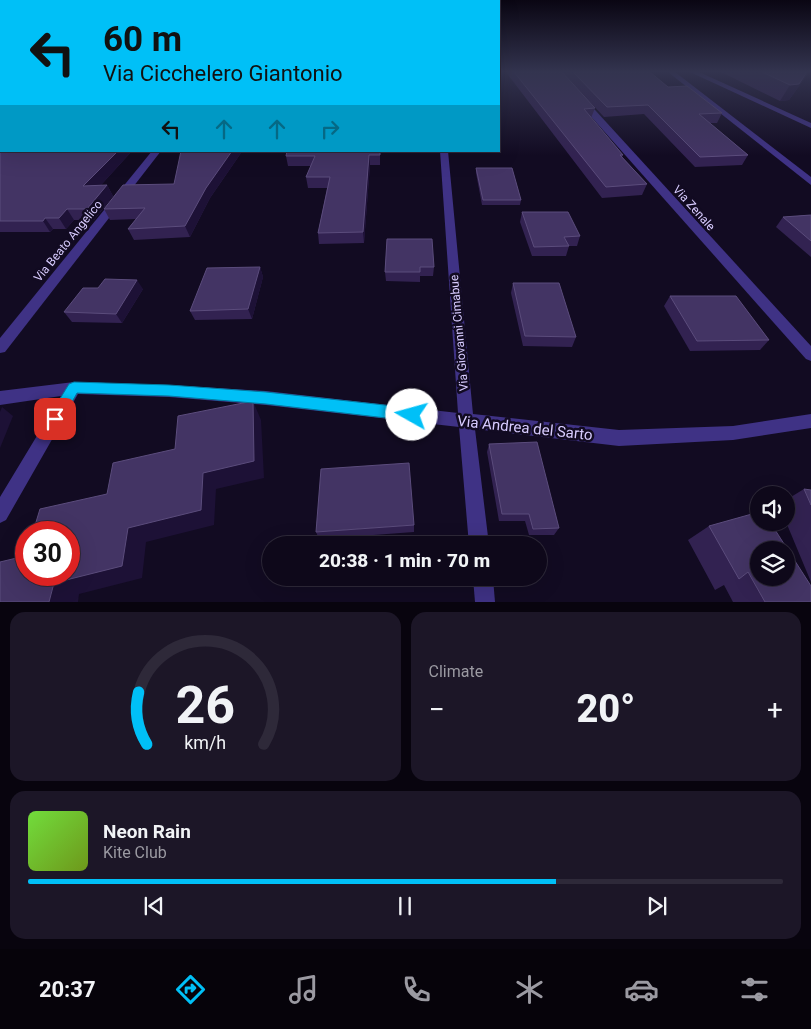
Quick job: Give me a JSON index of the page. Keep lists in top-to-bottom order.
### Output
{
  "streets": {
    "street": [
      "Via Zenale",
      "Via Beato Angelico",
      "Via Giovanni Cimabue",
      "Via Andrea del Sarto"
    ]
  },
  "crossings": [
    ["Via Giovanni Cimabue", "Via Andrea del Sarto"]
  ],
  "page": {
    "turn": ["60 m", "Via Cicchelero Giantonio"],
    "limit": "30",
    "trip": "20:38 · 1 min · 70 m",
    "tile": "Climate",
    "heat": ["−", "20°", "+"],
    "song": ["Neon Rain", "Kite Club"],
    "tabs": "20:37",
    "gauge": ["26", "km/h"]
  }
}
